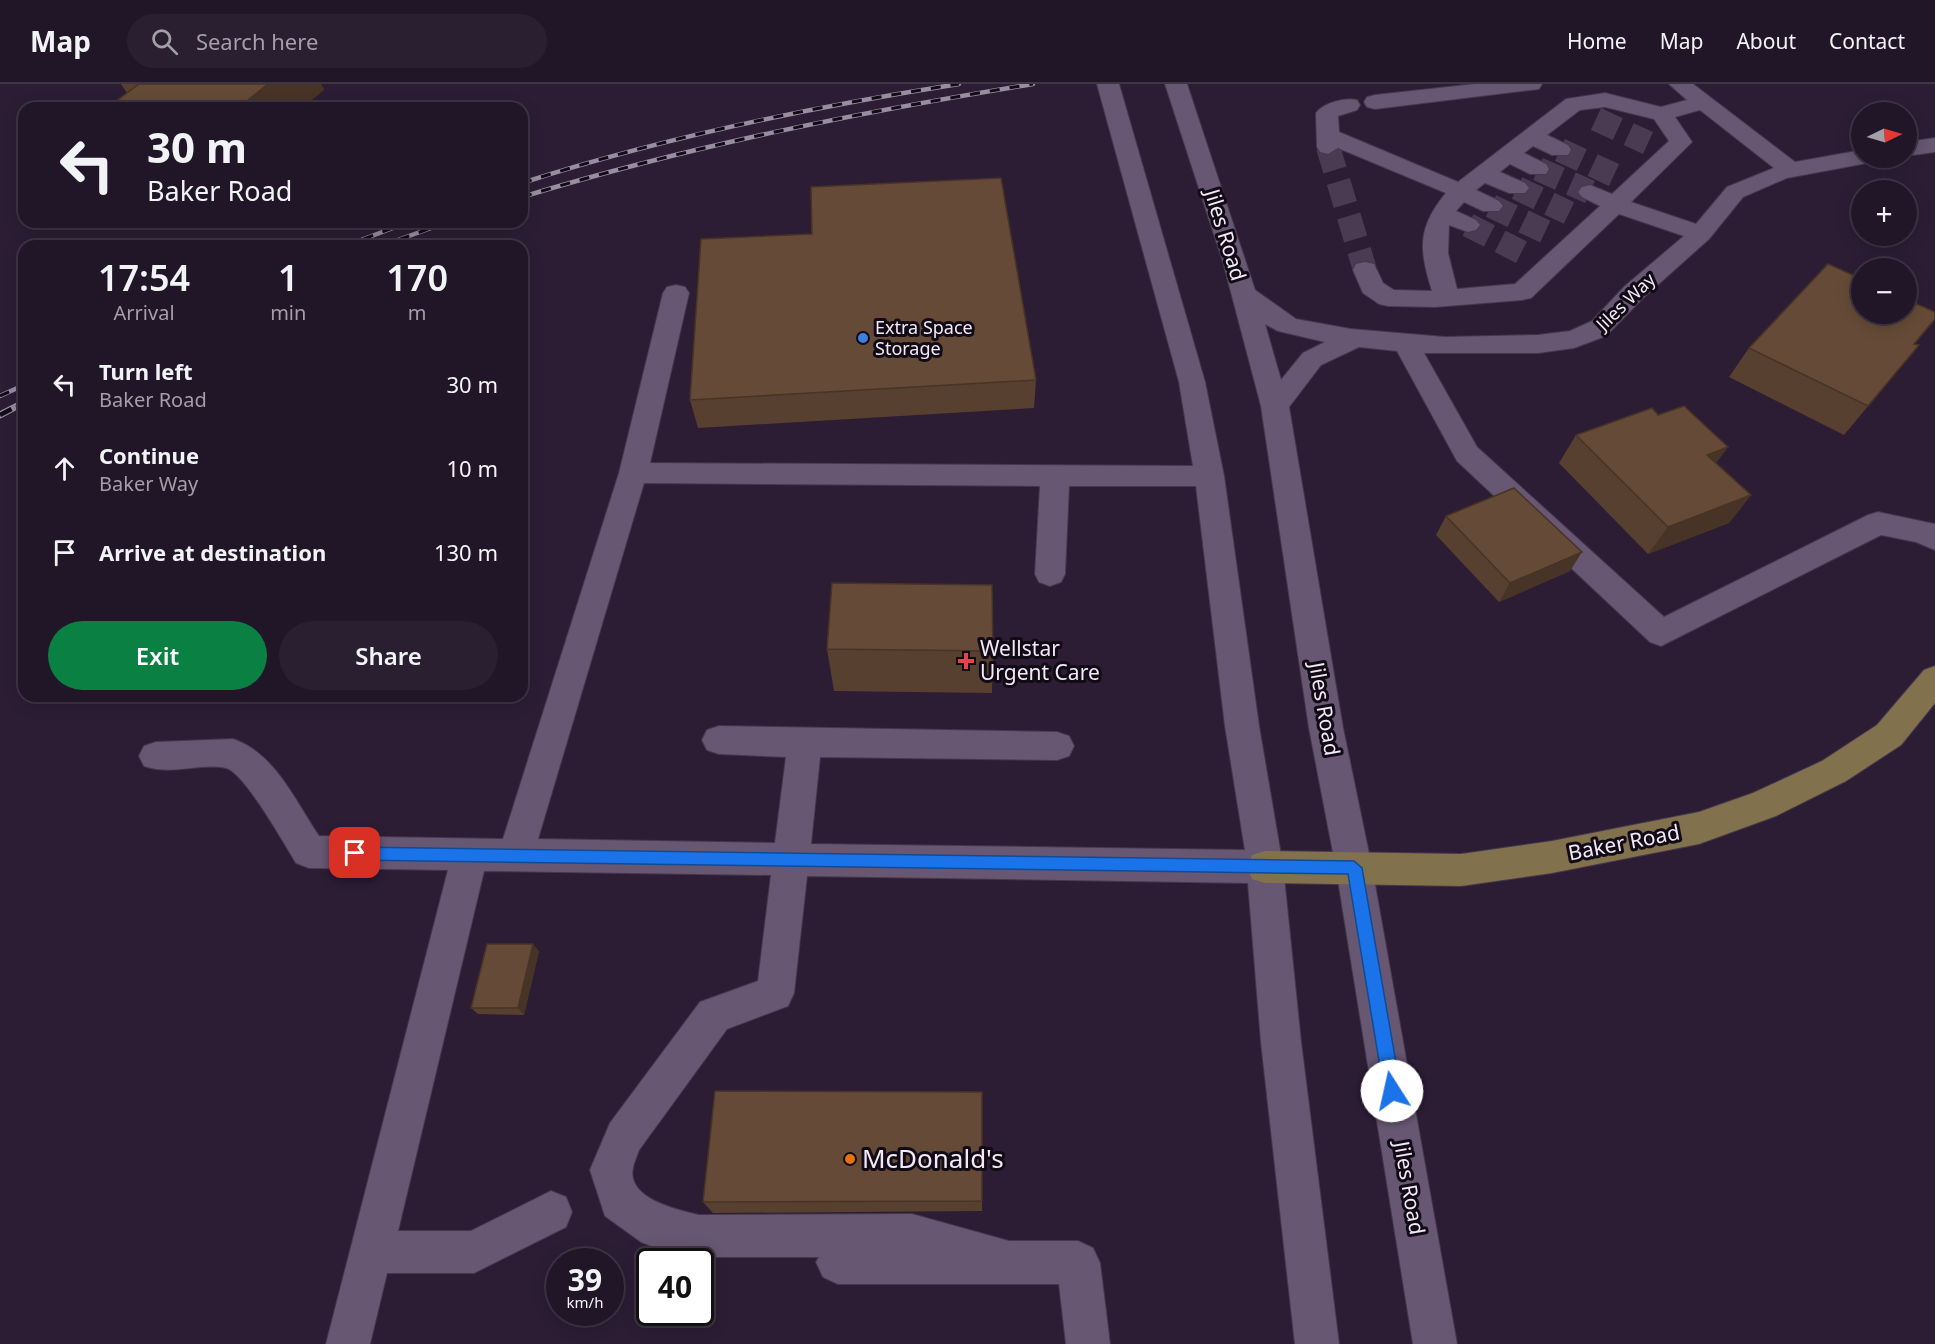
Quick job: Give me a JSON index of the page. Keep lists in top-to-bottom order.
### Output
{
  "streets": {
    "main road": ["Baker Road"],
    "street": ["Jiles Road", "Jiles Way"]
  },
  "crossings": [
    ["Jiles Road", "Jiles Way"],
    ["Jiles Road", "Baker Road"]
  ],
  "places": {
    "other": ["Extra Space Storage", "McDonald's"],
    "health": ["Wellstar Urgent Care"]
  },
  "north": "right",
  "page": {
    "header": "Map",
    "search": "Search here",
    "nav": [
      "Home",
      "Map",
      "About",
      "Contact"
    ],
    "map_buttons": ["+", "−"],
    "turn": ["30 m", "Baker Road"],
    "eta": [
      "17:54",
      "Arrival",
      "1",
      "min",
      "170",
      "m"
    ],
    "list": [
      {
        "name": "Turn left",
        "note": "Baker Road",
        "value": "30 m"
      },
      {
        "name": "Continue",
        "note": "Baker Way",
        "value": "10 m"
      },
      {
        "name": "Arrive at destination",
        "value": "130 m"
      }
    ],
    "buttons": ["Exit", "Share"],
    "speed": "39 km/h",
    "limit": "40"
  }
}
